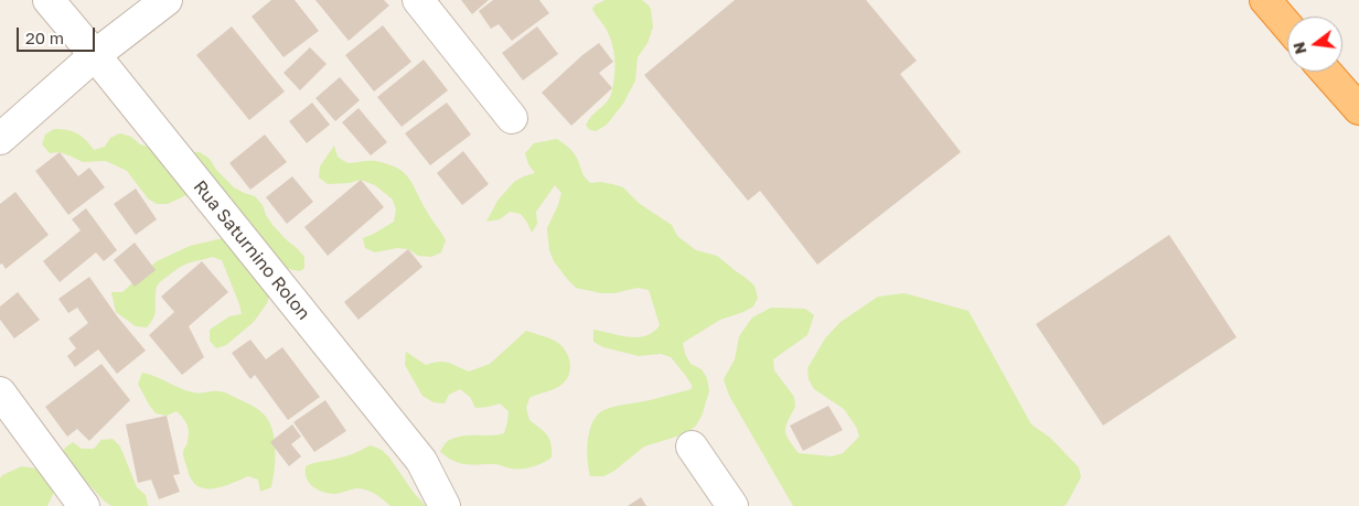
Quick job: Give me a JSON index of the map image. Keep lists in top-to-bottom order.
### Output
{
  "streets": {
    "street": ["Rua Saturnino Rolon"]
  },
  "scale_bar": "20 m",
  "north": "left"
}
